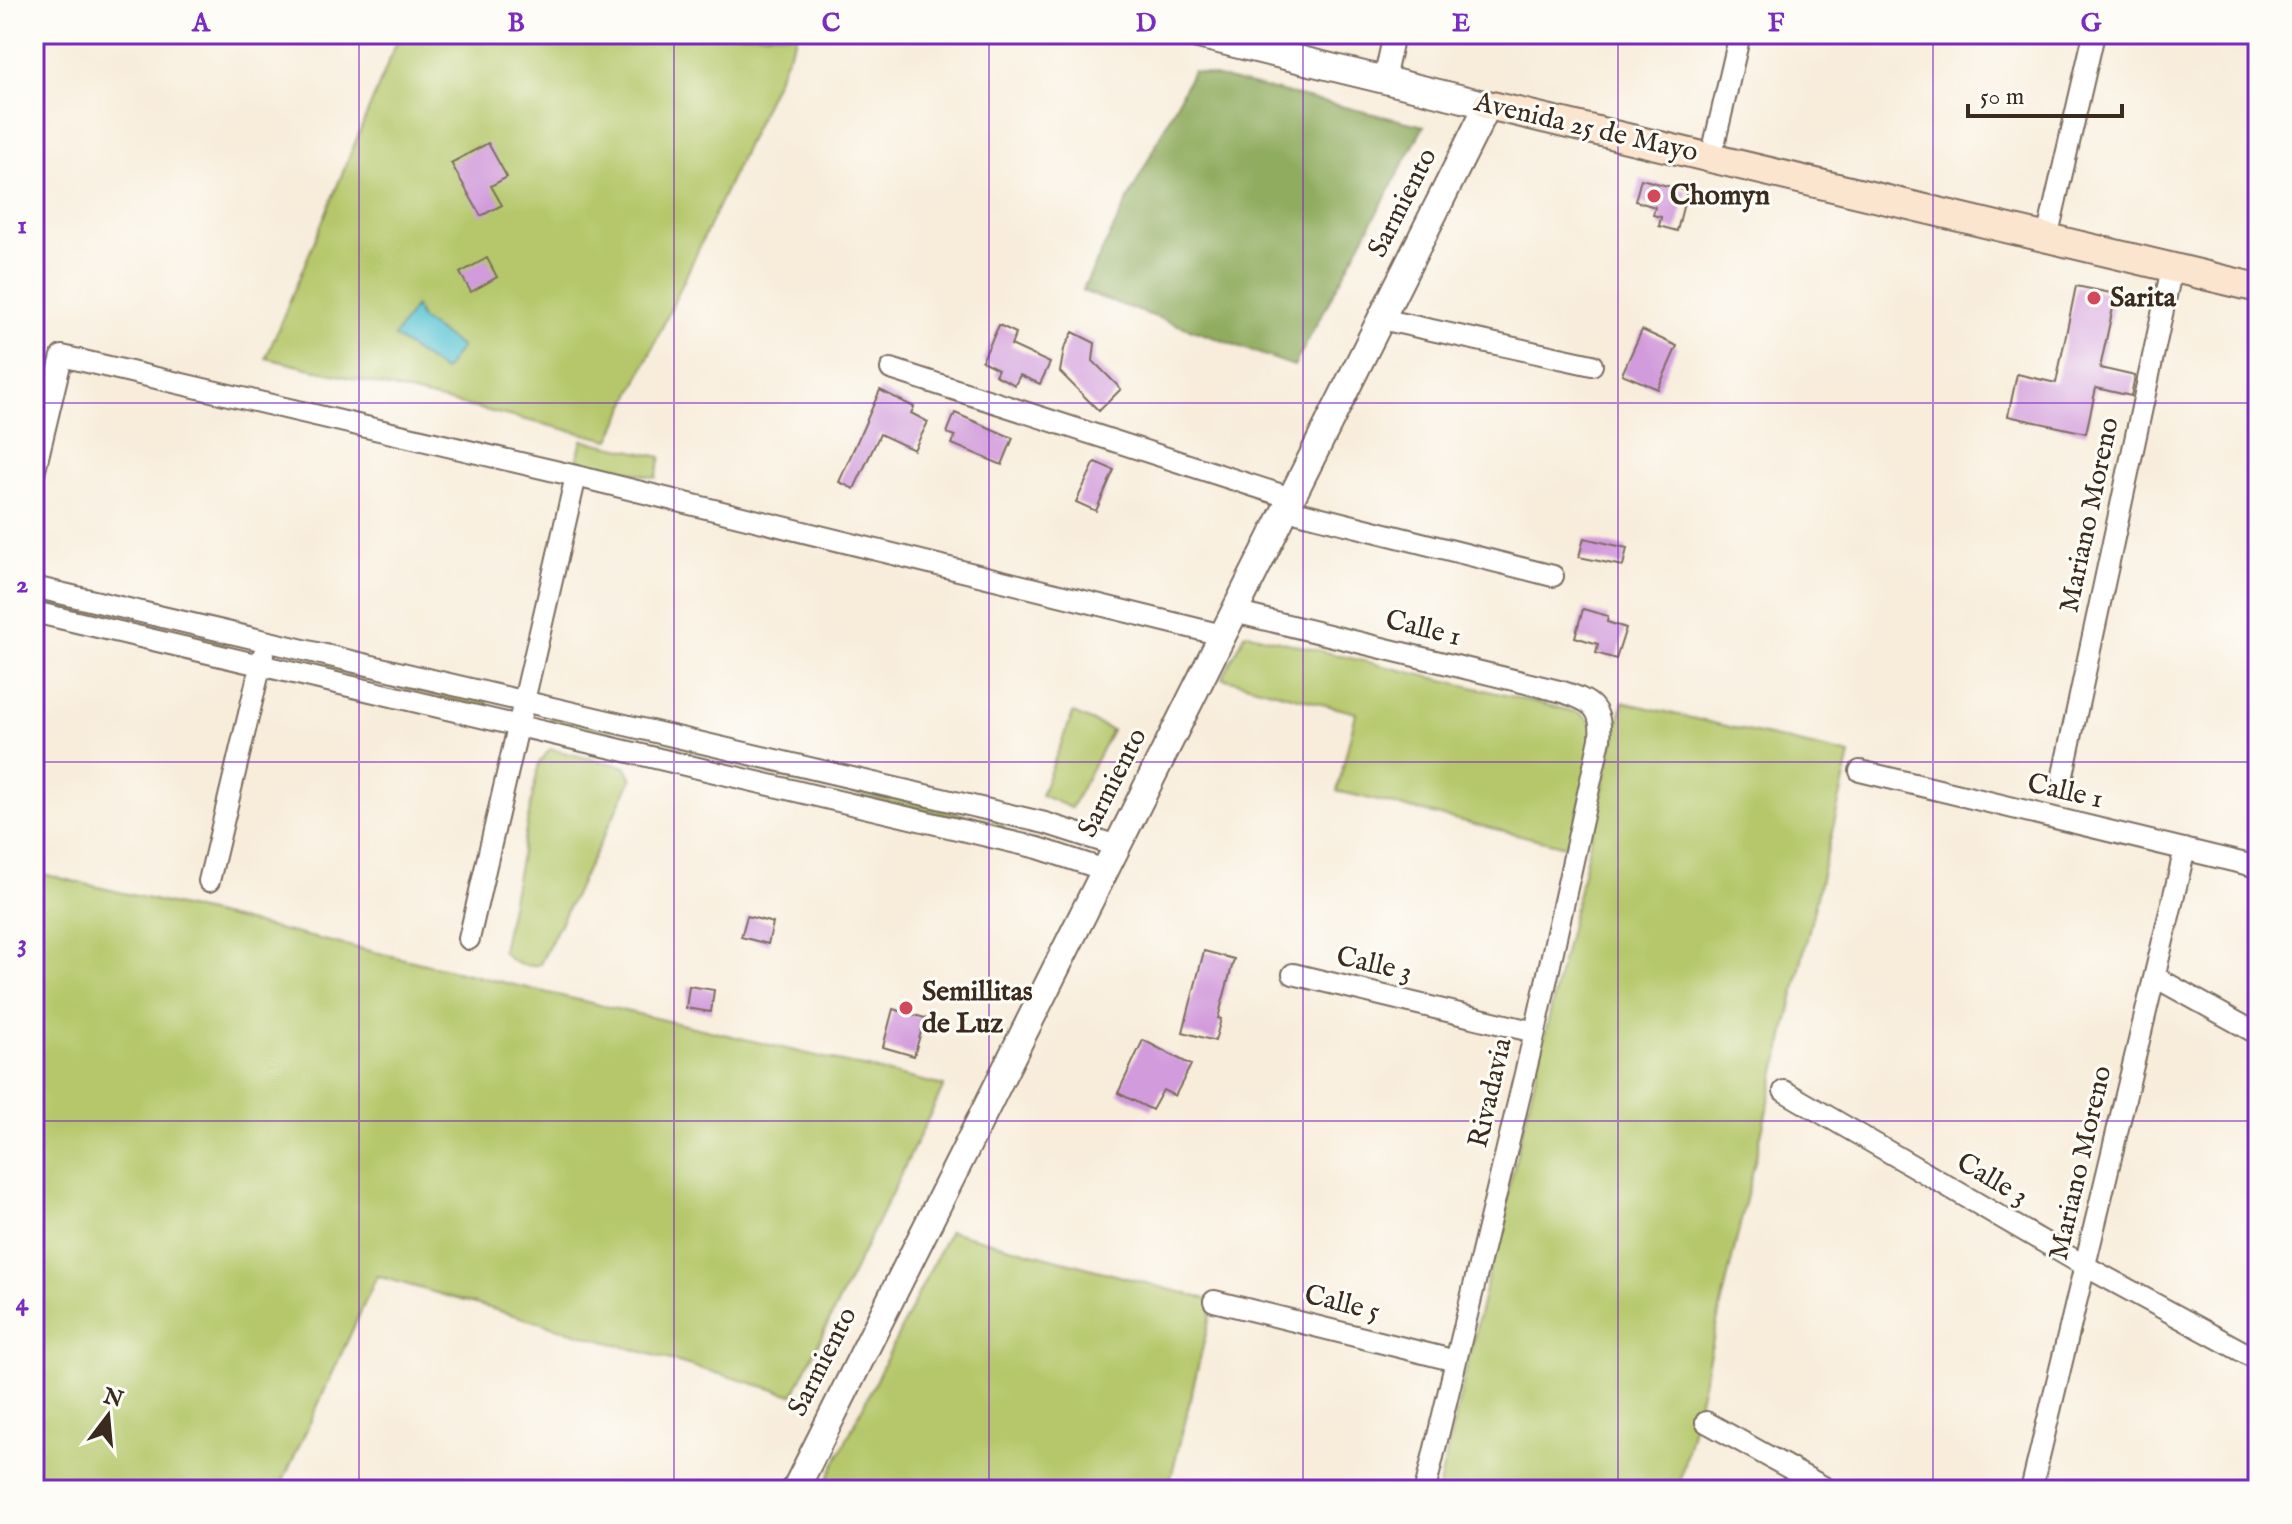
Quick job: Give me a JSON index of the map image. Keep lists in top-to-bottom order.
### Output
{
  "streets": {
    "main road": ["Avenida 25 de Mayo"],
    "street": [
      "Sarmiento",
      "Mariano Moreno",
      "Calle 1",
      "Calle 3",
      "Rivadavia",
      "Calle 5"
    ]
  },
  "crossings": [
    ["Avenida 25 de Mayo", "Sarmiento"],
    ["Avenida 25 de Mayo", "Mariano Moreno"],
    ["Sarmiento", "Calle 1"],
    ["Mariano Moreno", "Calle 1"],
    ["Mariano Moreno", "Calle 3"],
    ["Calle 1", "Rivadavia"],
    ["Calle 3", "Rivadavia"],
    ["Rivadavia", "Calle 5"]
  ],
  "places": ["Chomyn", "Sarita", "Semillitas de Luz"],
  "scale_bar": "50 m",
  "north": "top",
  "grid": {
    "columns": [
      "A",
      "B",
      "C",
      "D",
      "E",
      "F",
      "G"
    ],
    "rows": [
      "1",
      "2",
      "3",
      "4"
    ]
  }
}
